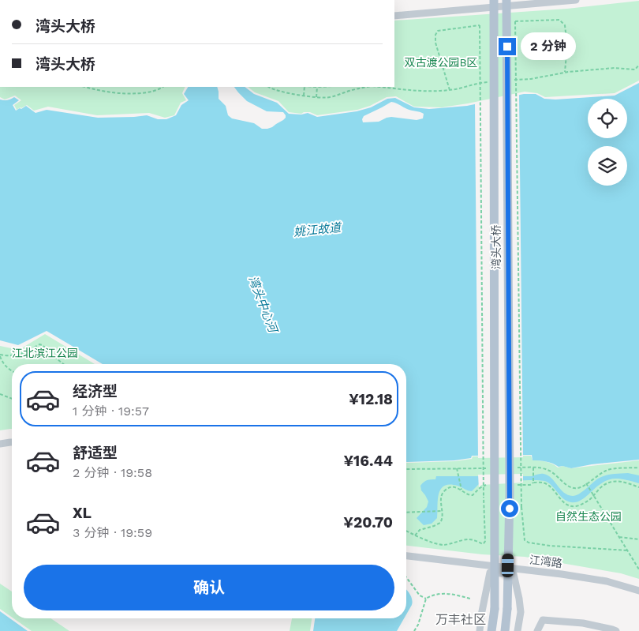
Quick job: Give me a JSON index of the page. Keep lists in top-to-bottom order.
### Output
{
  "streets": {
    "main road": ["湾头大桥"],
    "street": ["江湾路"]
  },
  "districts": ["万丰社区"],
  "water": ["姚江故道", "湾头中心河"],
  "parks": ["双古渡公园B区", "江北滨江公园", "自然生态公园"],
  "page": {
    "banner": ["湾头大桥", "湾头大桥"],
    "bubble": "2 分钟",
    "list": [
      {
        "name": "经济型",
        "note": "1 分钟 · 19:57",
        "value": "¥12.18"
      },
      {
        "name": "舒适型",
        "note": "2 分钟 · 19:58",
        "value": "¥16.44"
      },
      {
        "name": "XL",
        "note": "3 分钟 · 19:59",
        "value": "¥20.70"
      }
    ],
    "buttons": "确认"
  }
}
